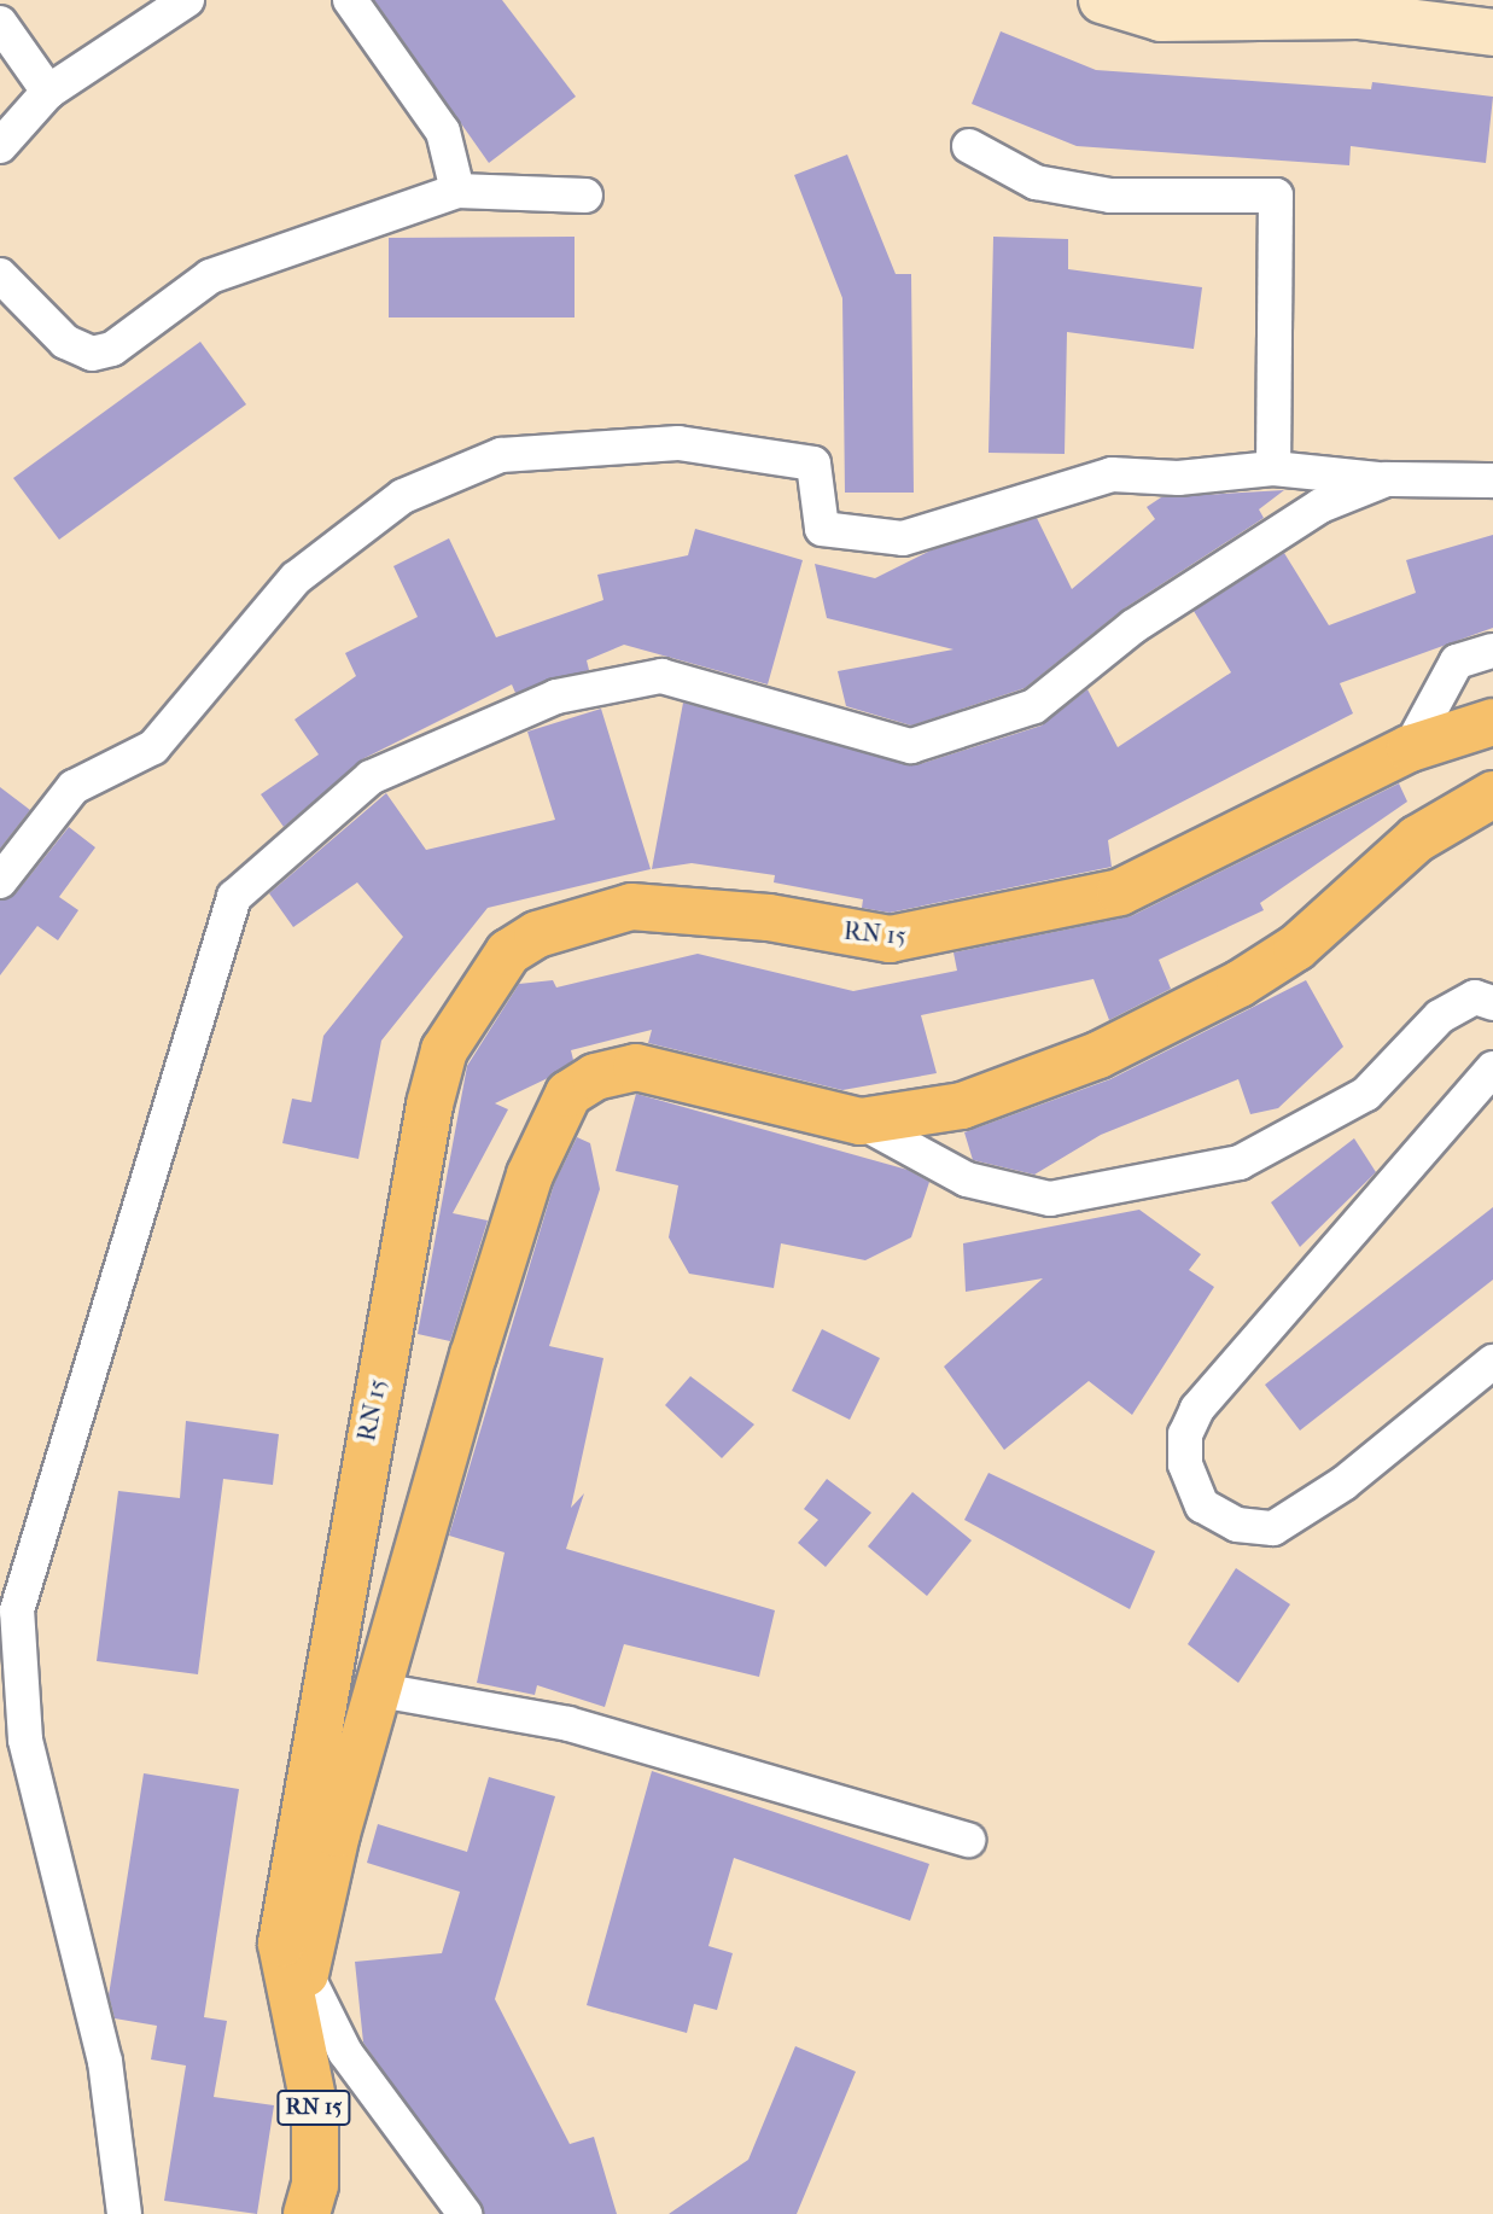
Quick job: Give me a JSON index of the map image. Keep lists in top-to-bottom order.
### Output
{
  "streets": {
    "main road": ["RN 15"]
  }
}
